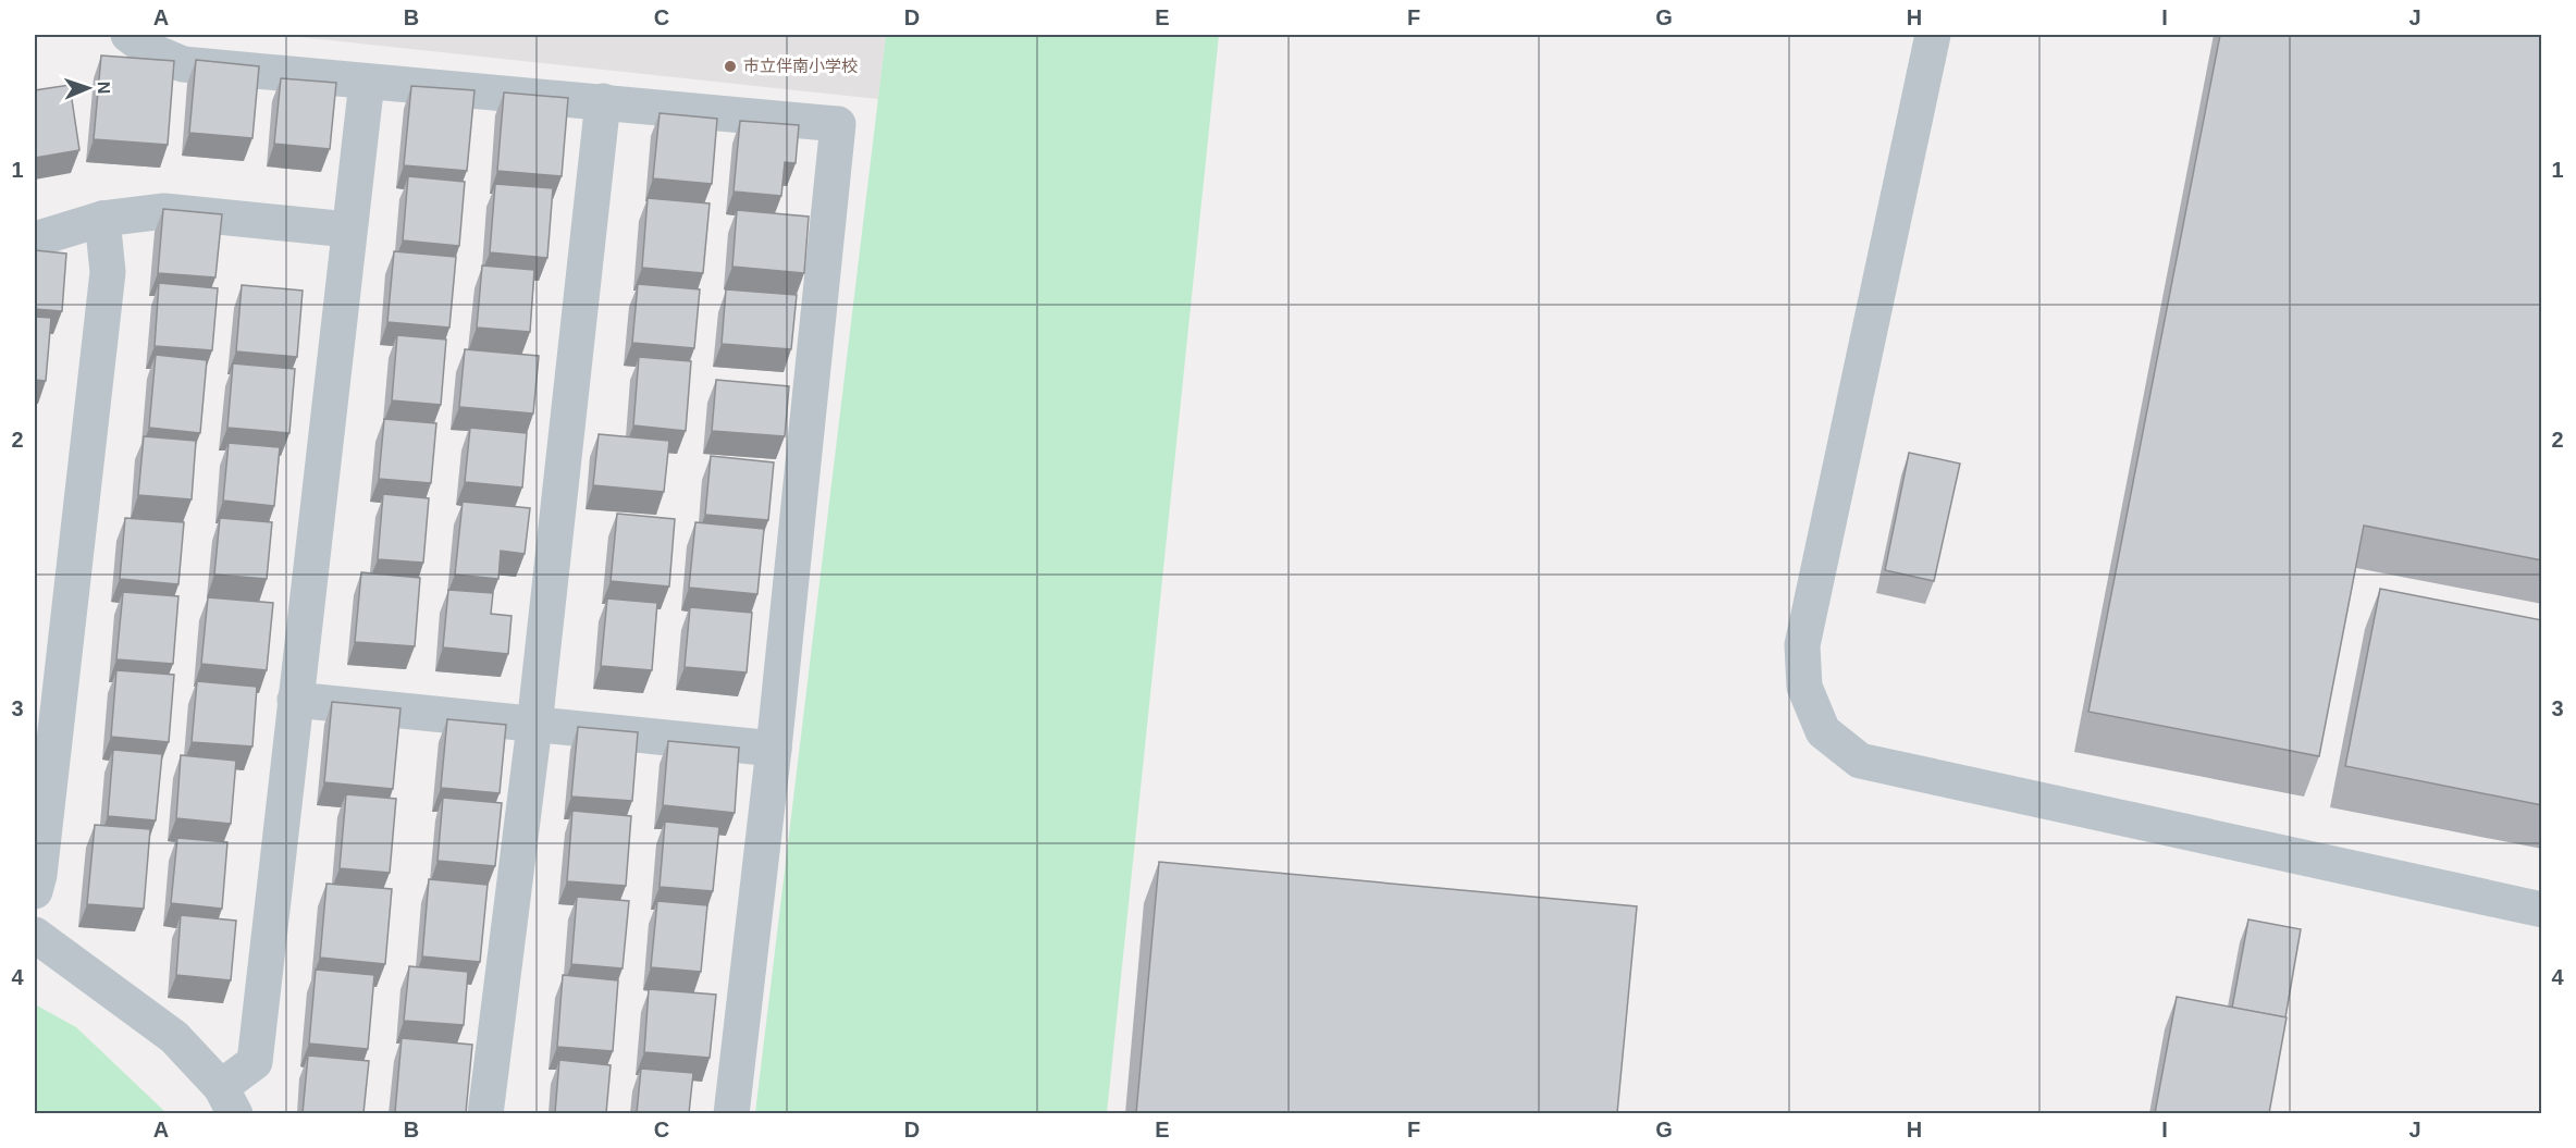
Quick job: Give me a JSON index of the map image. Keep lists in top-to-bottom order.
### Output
{
  "places": ["市立伴南小学校"],
  "north": "right",
  "grid": {
    "columns": [
      "A",
      "B",
      "C",
      "D",
      "E",
      "F",
      "G",
      "H",
      "I",
      "J"
    ],
    "rows": [
      "1",
      "2",
      "3",
      "4"
    ]
  }
}
